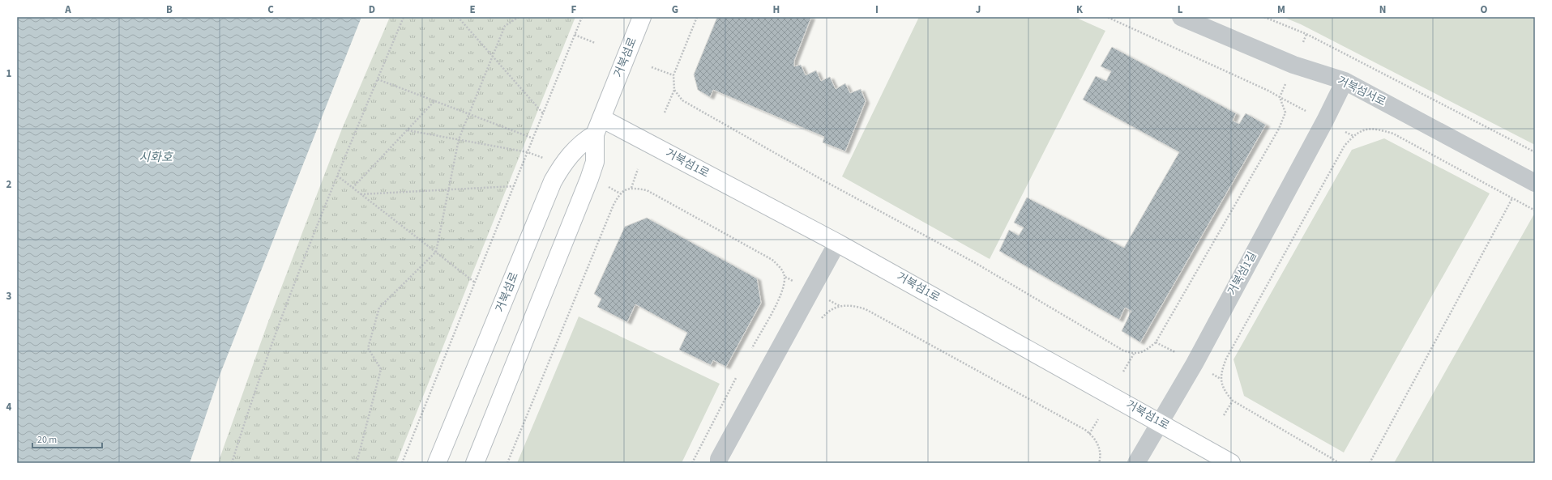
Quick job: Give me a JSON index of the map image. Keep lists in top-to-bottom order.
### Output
{
  "streets": {
    "street": [
      "거북섬로",
      "거북섬서로",
      "거북섬1로",
      "거북섬1길"
    ]
  },
  "crossings": [
    ["거북섬로", "거북섬1로"],
    ["거북섬서로", "거북섬1길"],
    ["거북섬1로", "거북섬1길"]
  ],
  "water": ["시화호"],
  "scale_bar": "20 m",
  "grid": {
    "columns": [
      "A",
      "B",
      "C",
      "D",
      "E",
      "F",
      "G",
      "H",
      "I",
      "J",
      "K",
      "L",
      "M",
      "N",
      "O"
    ],
    "rows": [
      "1",
      "2",
      "3",
      "4"
    ]
  }
}
